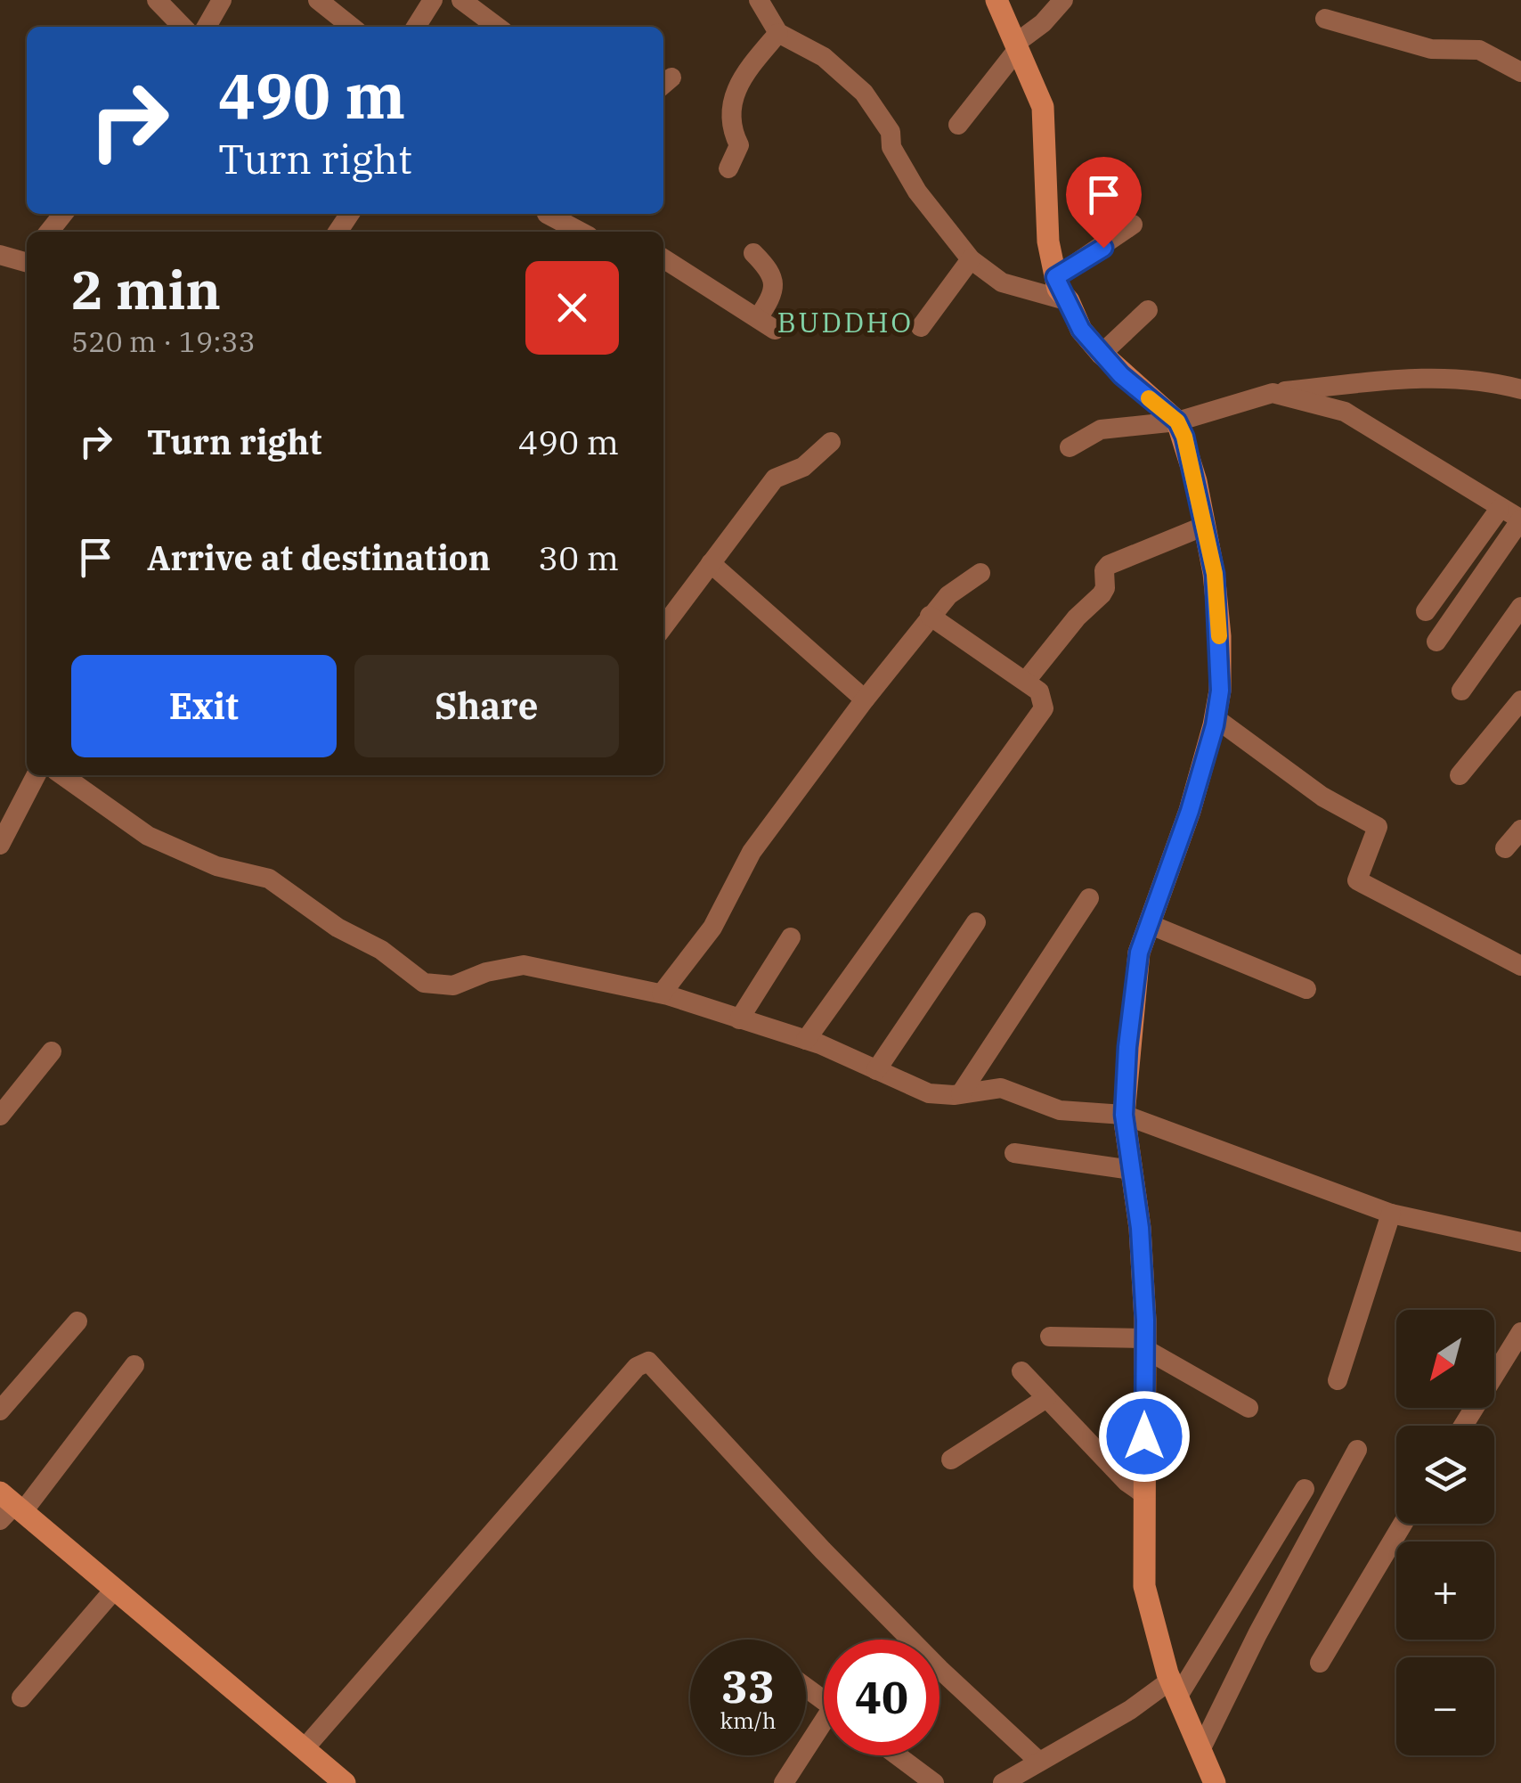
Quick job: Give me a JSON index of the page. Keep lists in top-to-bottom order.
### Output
{
  "districts": ["BUDDHO"],
  "north": "bottom left",
  "page": {
    "turn": ["490 m", "Turn right"],
    "heading": ["2 min", "520 m · 19:33"],
    "list": [
      {
        "name": "Turn right",
        "value": "490 m"
      },
      {
        "name": "Arrive at destination",
        "value": "30 m"
      }
    ],
    "buttons": ["Exit", "Share"],
    "map_buttons": ["+", "−"],
    "speed": "33 km/h",
    "limit": "40"
  }
}
